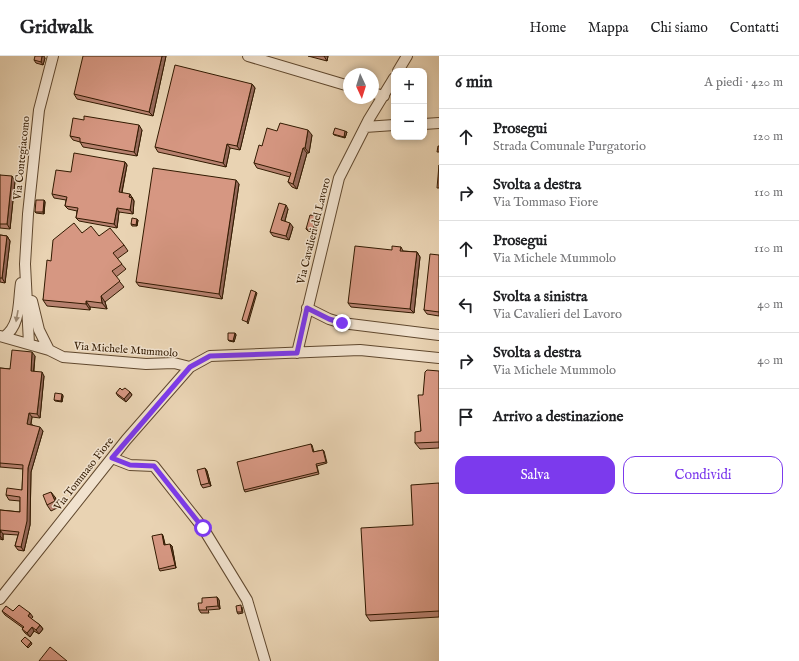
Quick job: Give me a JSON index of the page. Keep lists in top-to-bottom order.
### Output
{
  "streets": {
    "street": [
      "Via Contegiacomo",
      "Via Cavalieri del Lavoro",
      "Via Michele Mummolo",
      "Via Tommaso Fiore"
    ]
  },
  "crossings": [
    ["Via Contegiacomo", "Via Michele Mummolo"],
    ["Via Cavalieri del Lavoro", "Via Michele Mummolo"],
    ["Via Michele Mummolo", "Via Tommaso Fiore"]
  ],
  "north": "bottom",
  "page": {
    "header": "Gridwalk",
    "nav": [
      "Home",
      "Mappa",
      "Chi siamo",
      "Contatti"
    ],
    "heading": ["6 min", "A piedi · 420 m"],
    "map_buttons": ["+", "−"],
    "list": [
      ["Prosegui", "Strada Comunale Purgatorio", "120 m"],
      ["Svolta a destra", "Via Tommaso Fiore", "110 m"],
      ["Prosegui", "Via Michele Mummolo", "110 m"],
      ["Svolta a sinistra", "Via Cavalieri del Lavoro", "40 m"],
      ["Svolta a destra", "Via Michele Mummolo", "40 m"],
      "Arrivo a destinazione"
    ],
    "buttons": ["Salva", "Condividi"]
  }
}
